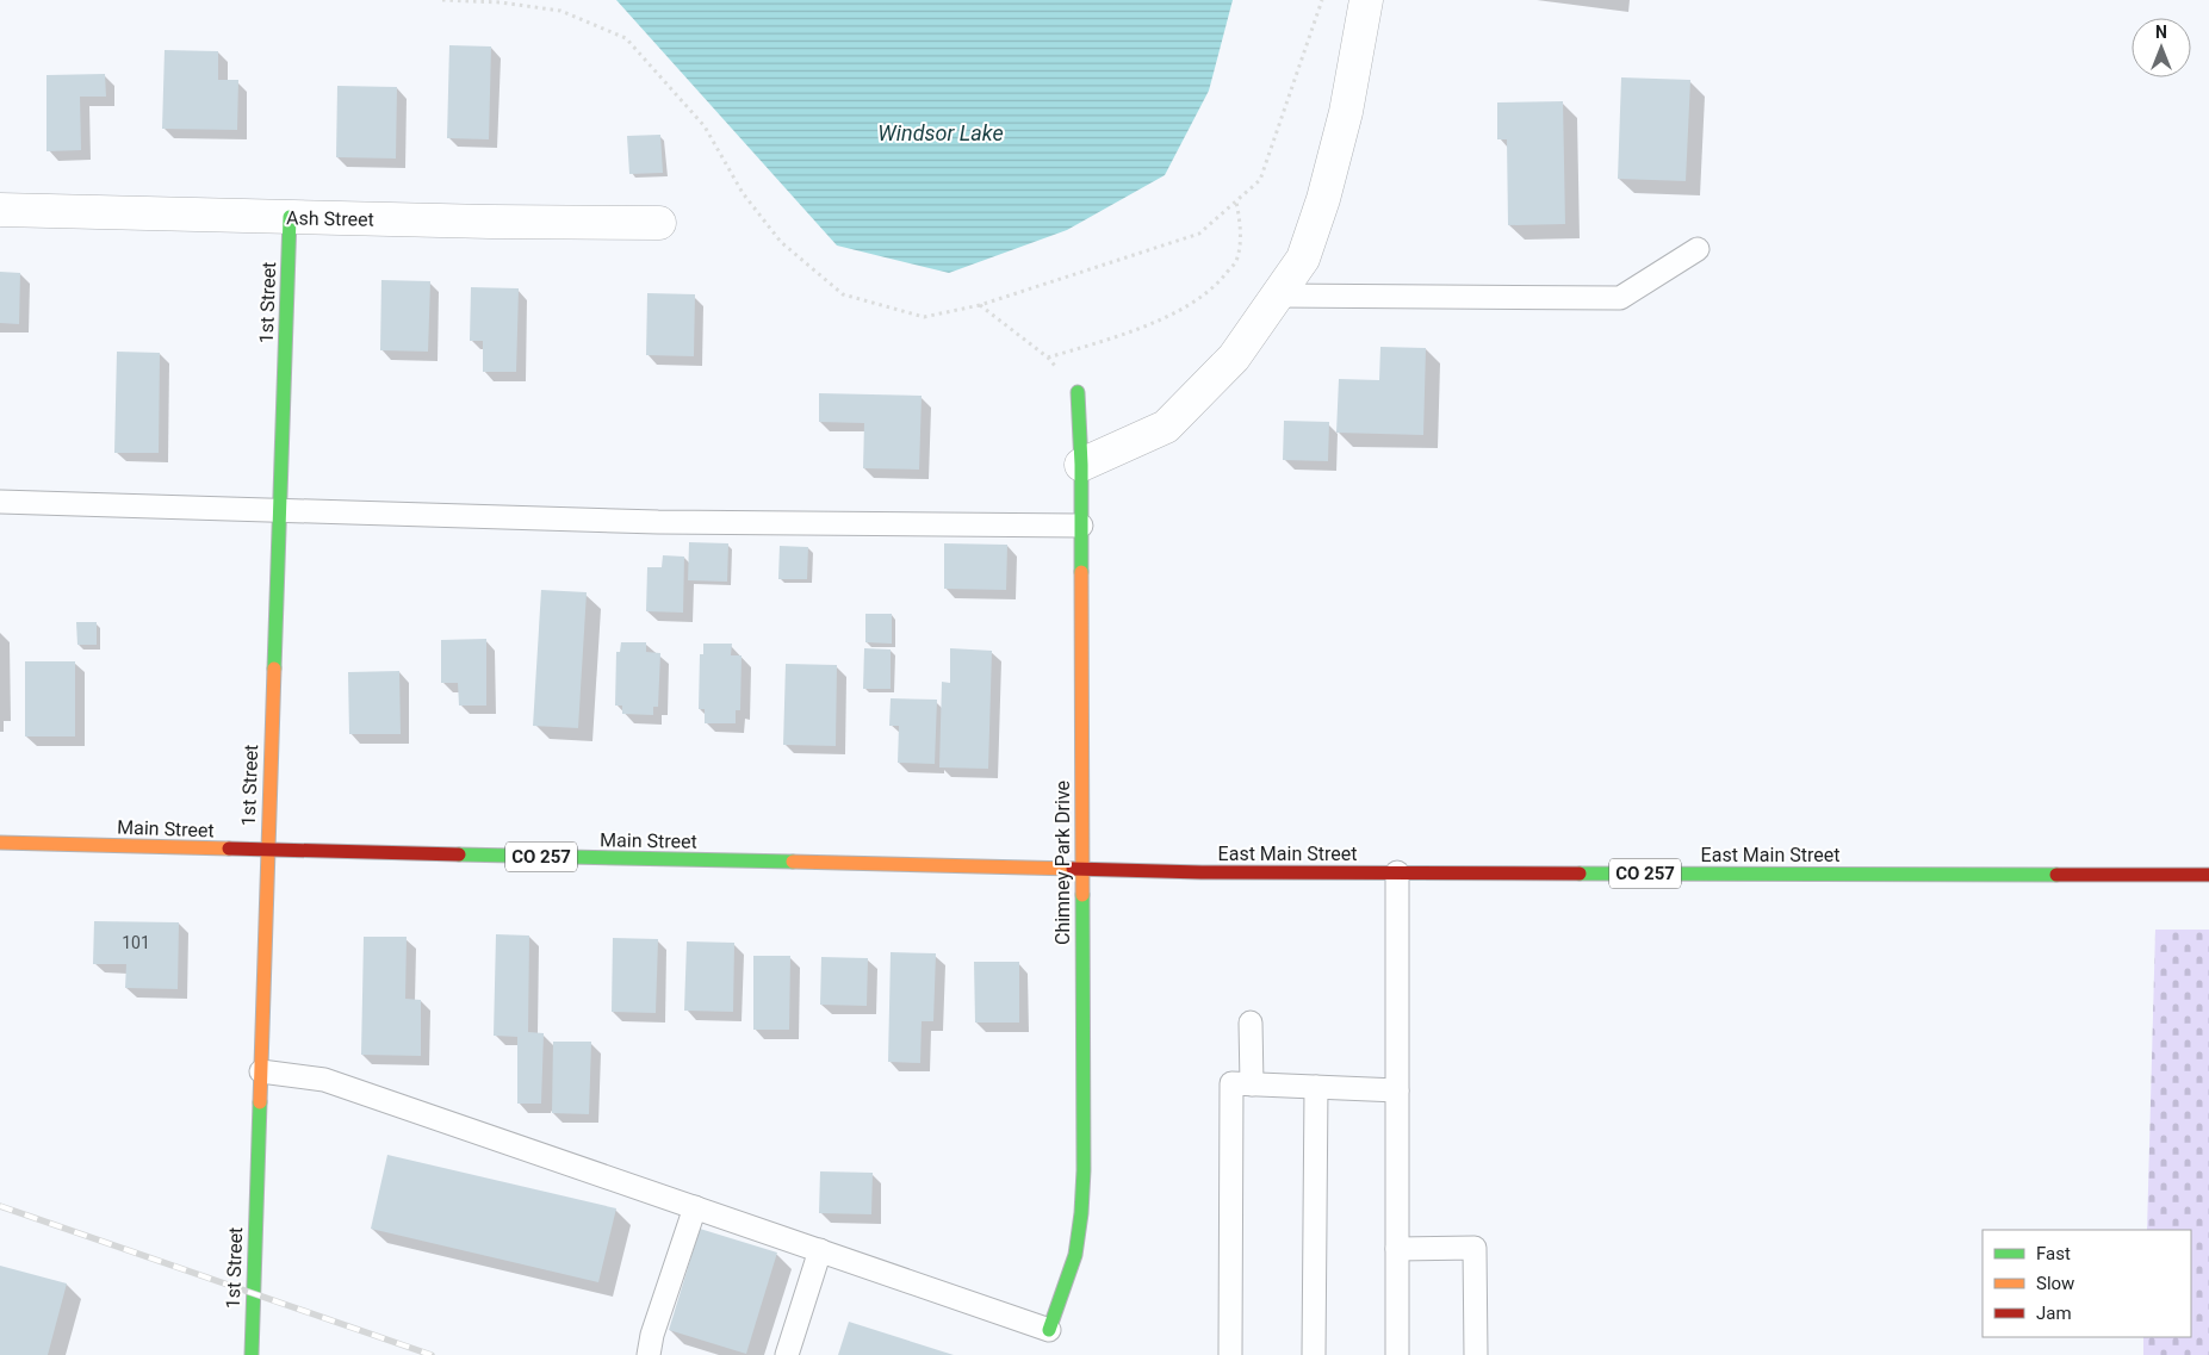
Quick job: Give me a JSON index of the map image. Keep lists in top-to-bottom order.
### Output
{
  "streets": {
    "main road": [
      "1st Street",
      "Main Street",
      "East Main Street",
      "CO 257",
      "Chimney Park Drive"
    ],
    "street": ["Ash Street"]
  },
  "crossings": [
    ["Ash Street", "1st Street"],
    ["1st Street", "Main Street"],
    ["Main Street", "East Main Street"],
    ["Main Street", "Chimney Park Drive"],
    ["East Main Street", "Chimney Park Drive"]
  ],
  "water": ["Windsor Lake"],
  "house_numbers": ["101"],
  "legend": ["Fast", "Slow", "Jam"],
  "north": "top"
}
